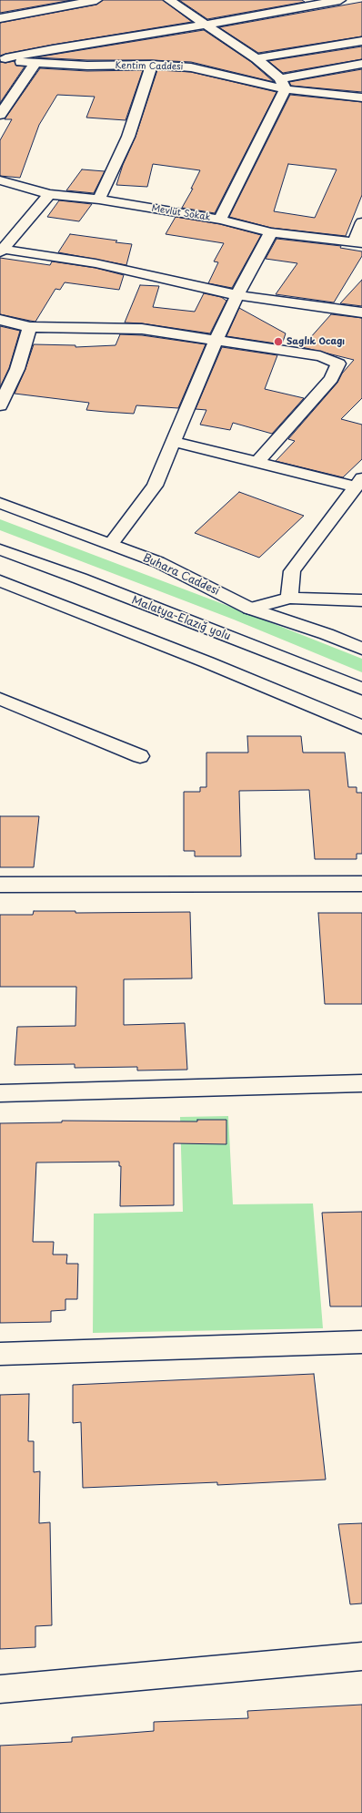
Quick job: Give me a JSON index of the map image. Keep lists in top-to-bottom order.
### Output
{
  "streets": {
    "main road": [
      "Kentim Caddesi",
      "Mevlüt Sokak",
      "Buhara Caddesi",
      "Malatya-Elazığ yolu"
    ]
  },
  "places": ["Saglık Ocagı"]
}
